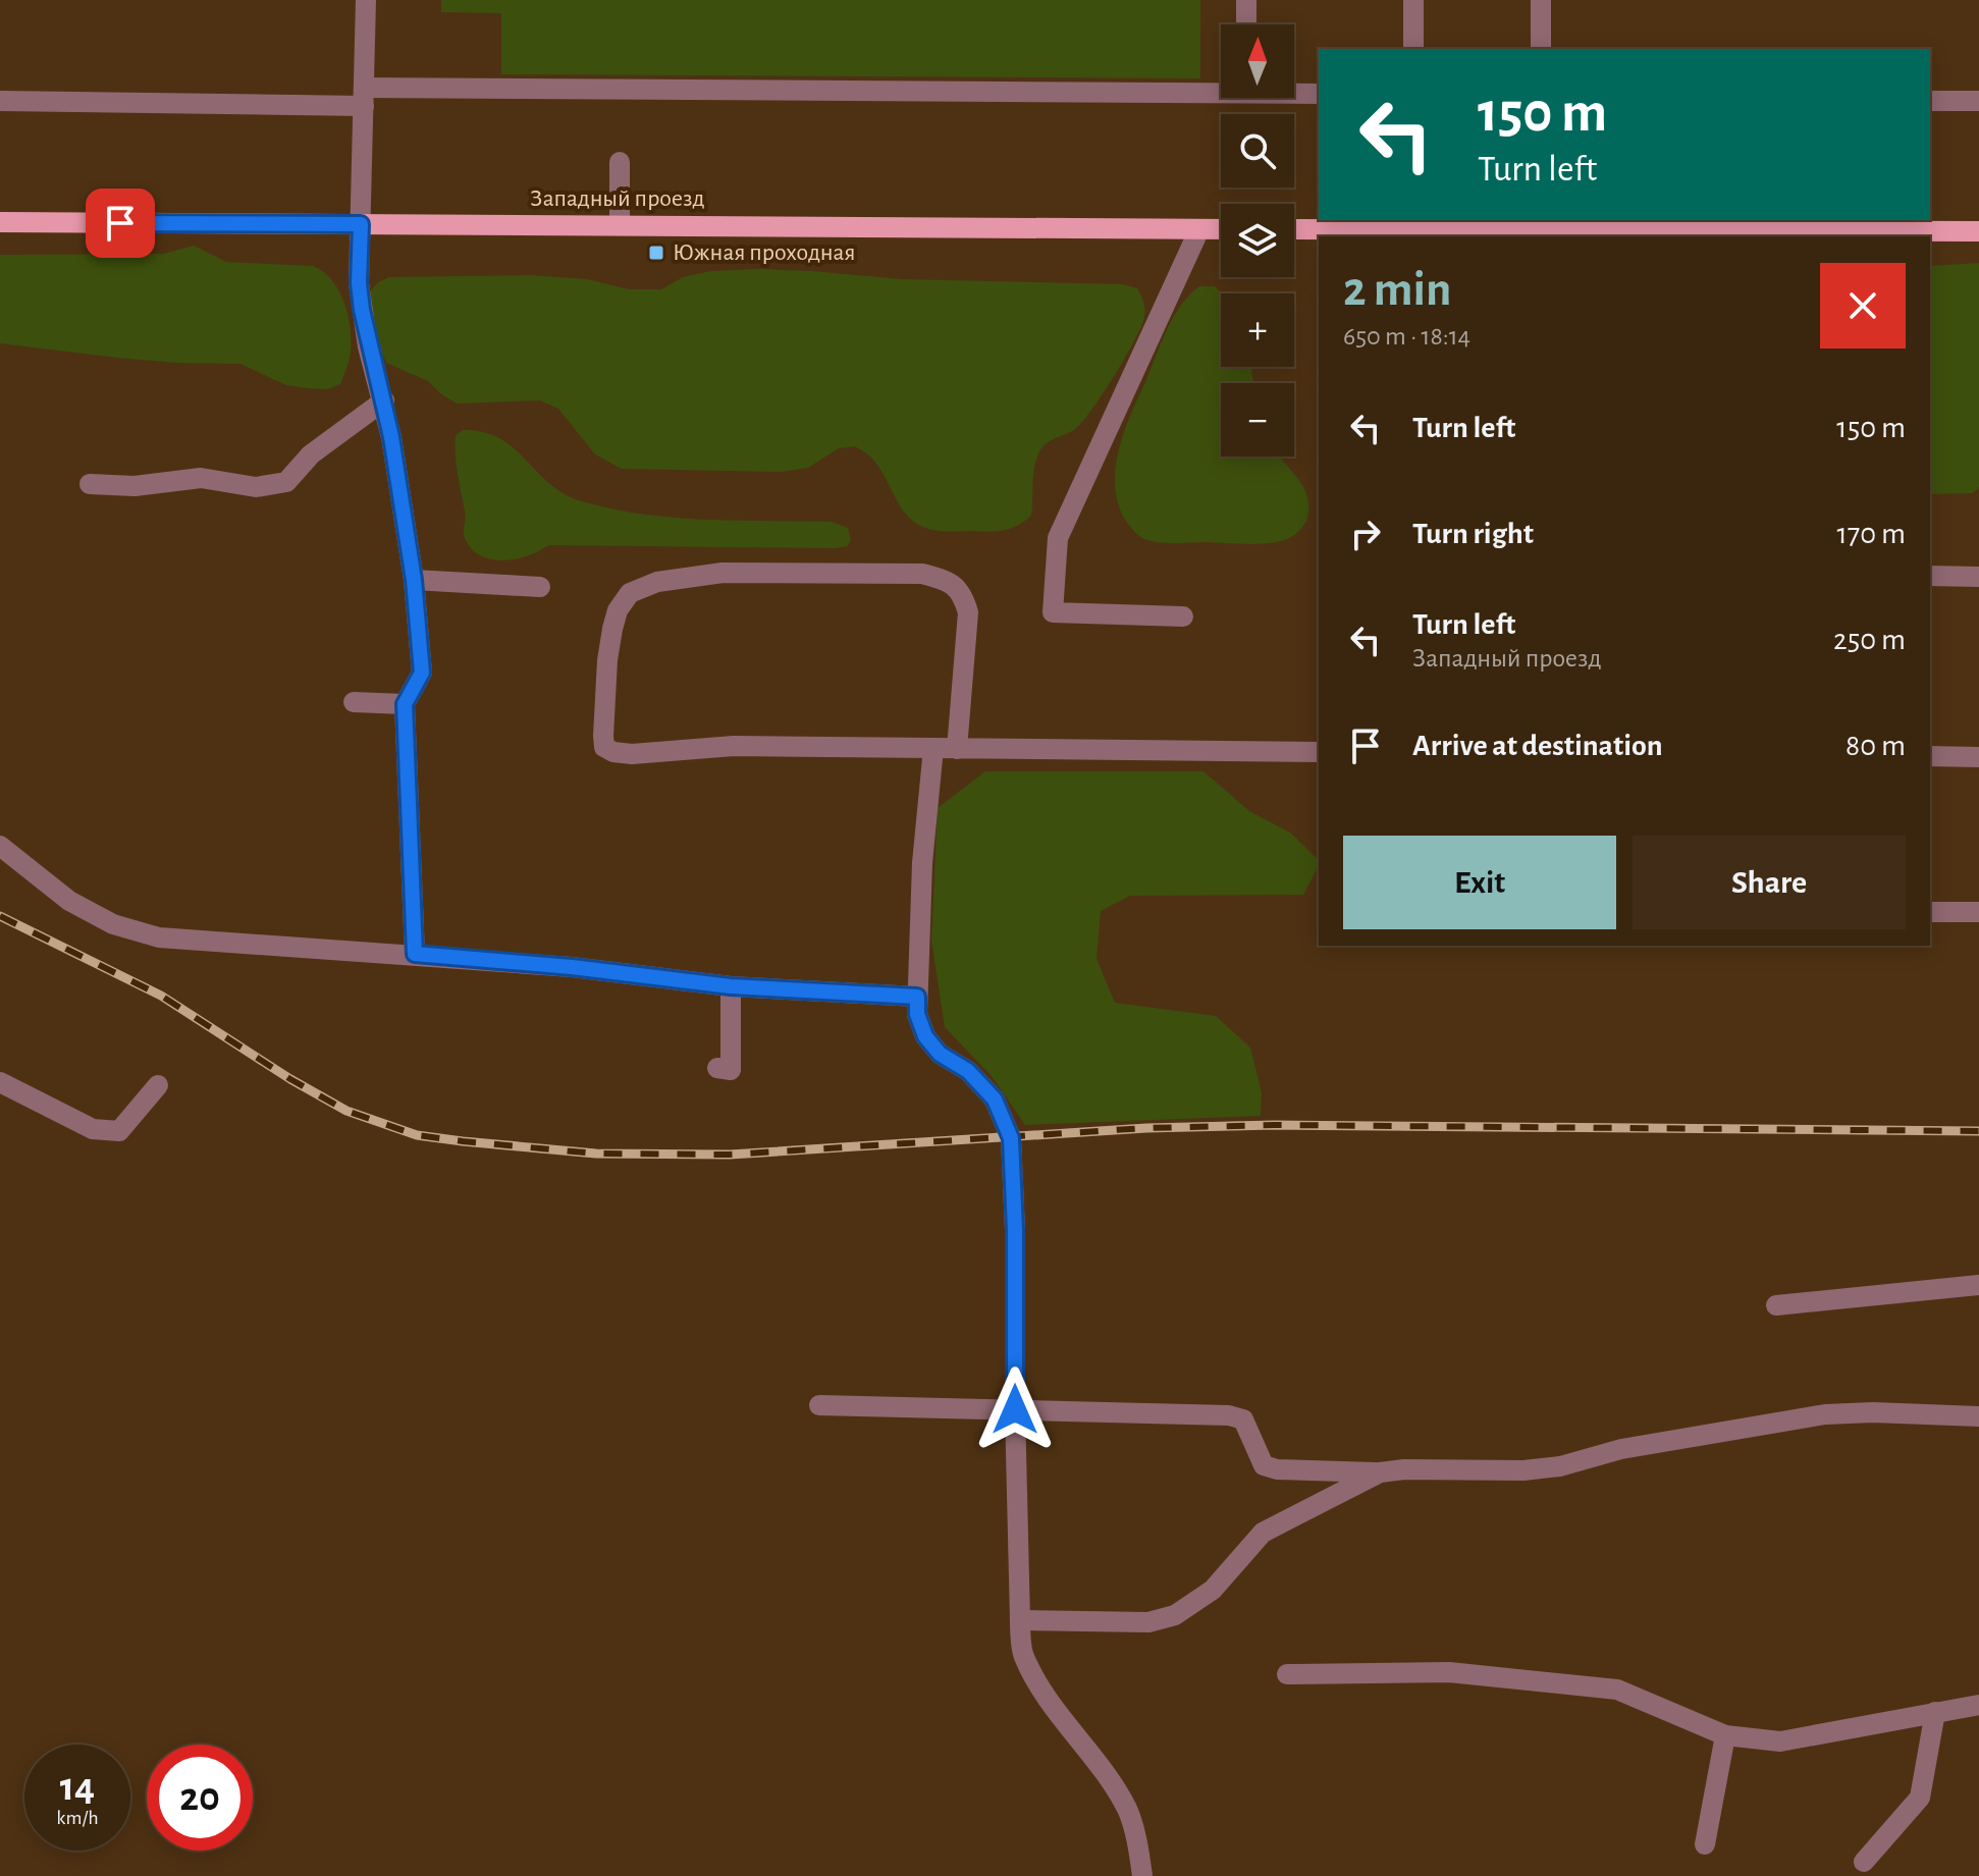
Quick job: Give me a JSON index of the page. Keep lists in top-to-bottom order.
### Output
{
  "streets": {
    "main road": ["Западный проезд"]
  },
  "places": {
    "transit": ["Южная проходная"]
  },
  "north": "top",
  "page": {
    "map_buttons": ["+", "−"],
    "turn": ["150 m", "Turn left"],
    "heading": ["2 min", "650 m · 18:14"],
    "list": [
      {
        "name": "Turn left",
        "value": "150 m"
      },
      {
        "name": "Turn right",
        "value": "170 m"
      },
      {
        "name": "Turn left",
        "note": "Западный проезд",
        "value": "250 m"
      },
      {
        "name": "Arrive at destination",
        "value": "80 m"
      }
    ],
    "buttons": ["Exit", "Share"],
    "speed": "14 km/h",
    "limit": "20"
  }
}
